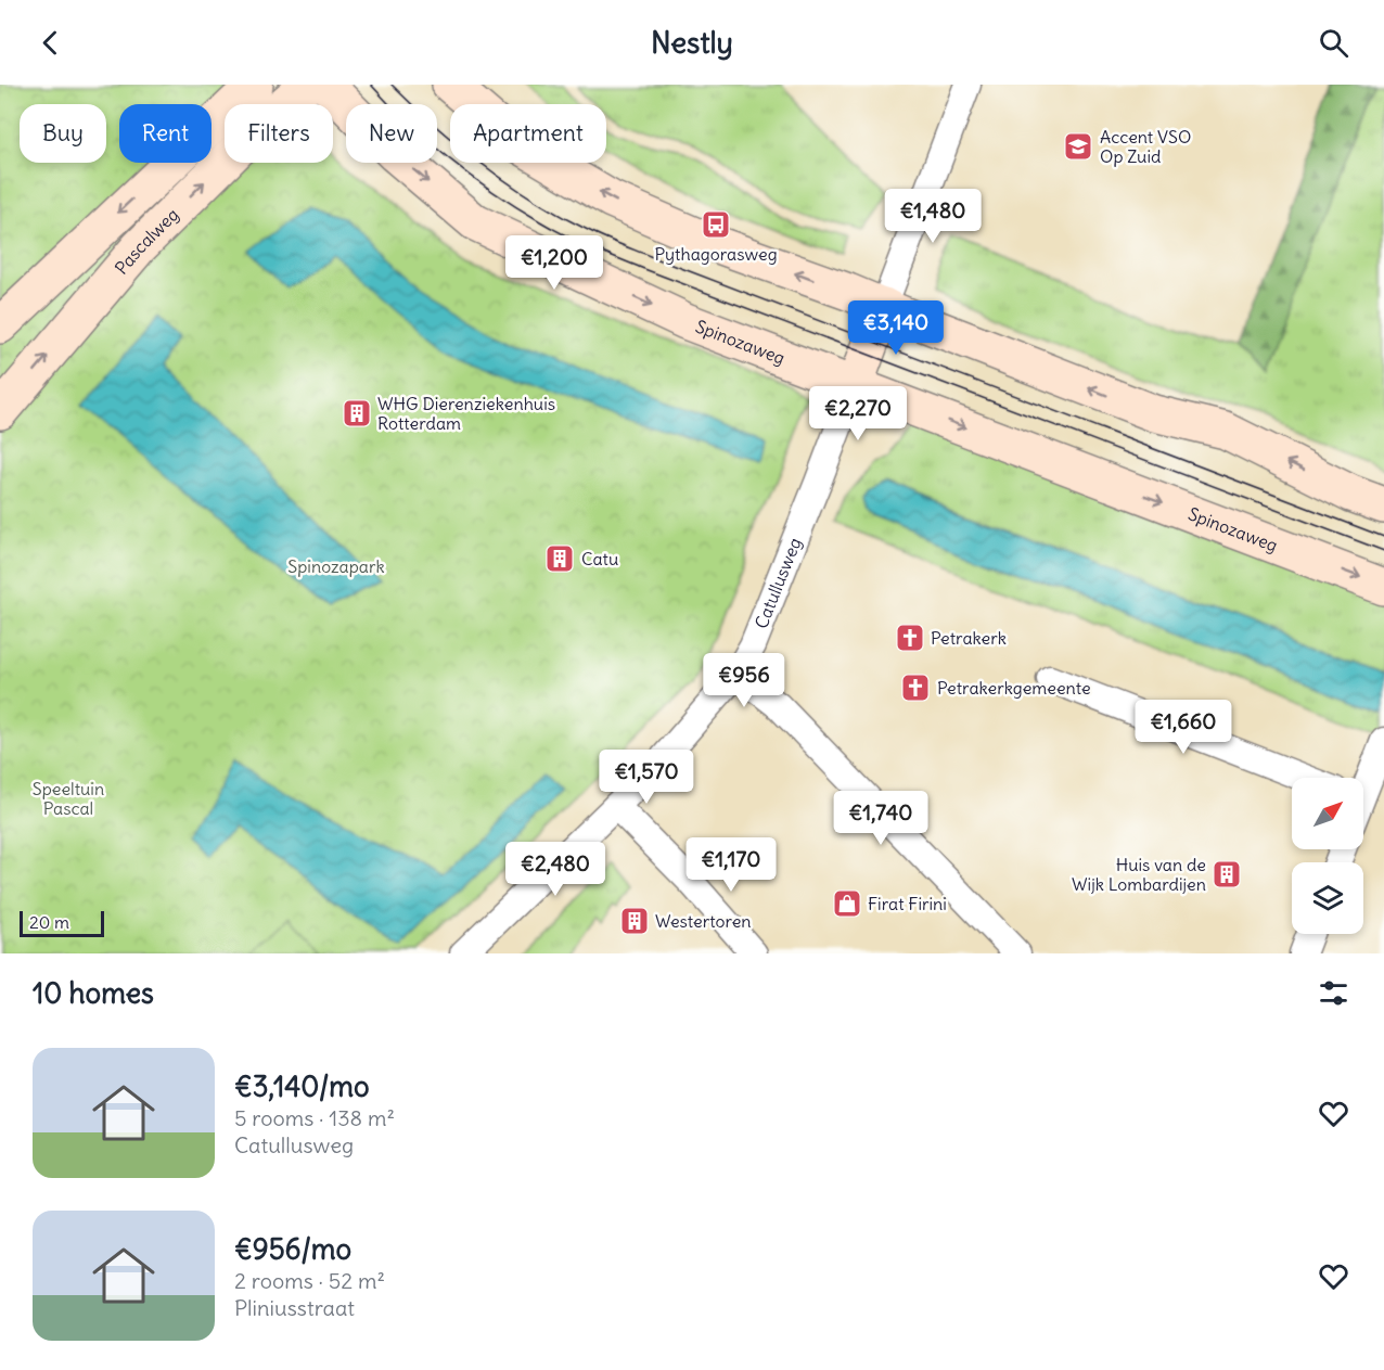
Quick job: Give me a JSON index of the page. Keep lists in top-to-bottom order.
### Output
{
  "streets": {
    "main road": ["Pascalweg", "Spinozaweg", "Catullusweg"]
  },
  "crossings": [
    ["Spinozaweg", "Catullusweg"]
  ],
  "parks": ["Spinozapark", "Speeltuin Pascal"],
  "places": {
    "school or university": ["Accent VSO Op Zuid"],
    "bus stop": ["Pythagorasweg"],
    "building": [
      "WHG Dierenziekenhuis Rotterdam",
      "Catu",
      "Huis van de Wijk Lombardijen",
      "Westertoren"
    ],
    "church": ["Petrakerk", "Petrakerkgemeente"],
    "shop": ["Firat Firini"]
  },
  "scale_bar": "20 m",
  "north": "top right",
  "page": {
    "header": "Nestly",
    "chip": [
      "Buy",
      "Rent",
      "Filters",
      "New",
      "Apartment"
    ],
    "price": [
      "€1,480",
      "€1,200",
      "€3,140",
      "€2,270",
      "€956",
      "€1,660",
      "€1,570",
      "€1,740",
      "€1,170",
      "€2,480"
    ],
    "scale": "20 m",
    "heading": "10 homes",
    "list": [
      {
        "name": "€3,140/mo",
        "note": "5 rooms · 138 m² · Catullusweg"
      },
      {
        "name": "€956/mo",
        "note": "2 rooms · 52 m² · Pliniusstraat"
      }
    ]
  }
}
